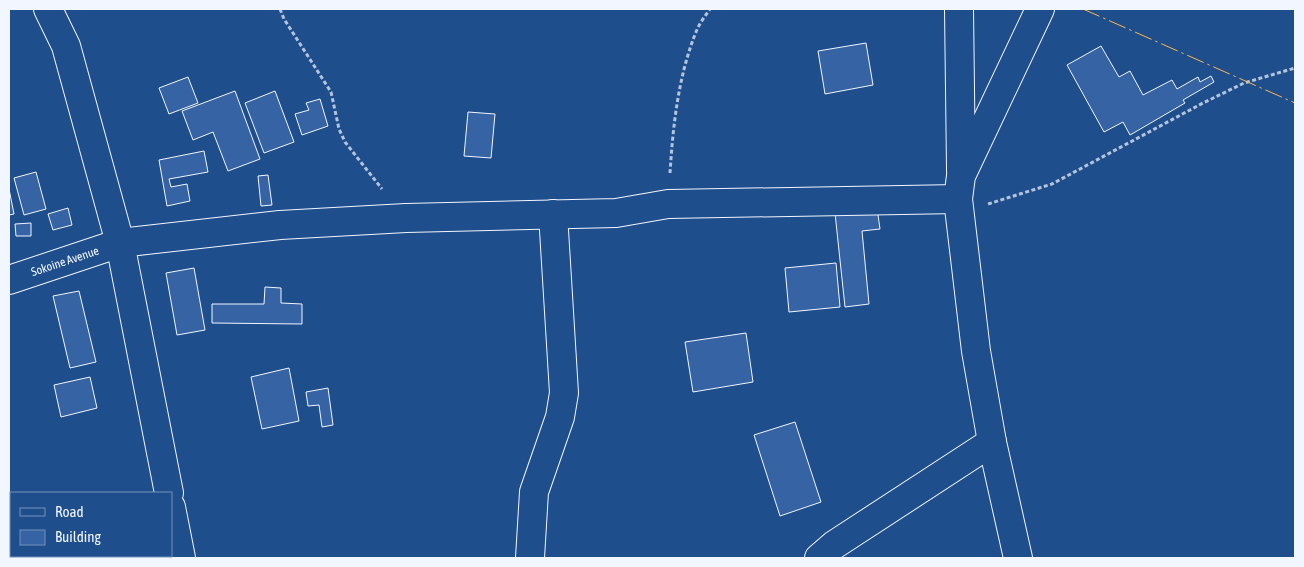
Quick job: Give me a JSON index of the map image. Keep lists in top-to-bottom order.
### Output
{
  "streets": {
    "street": ["Sokoine Avenue"]
  },
  "legend": ["Road", "Building"]
}
